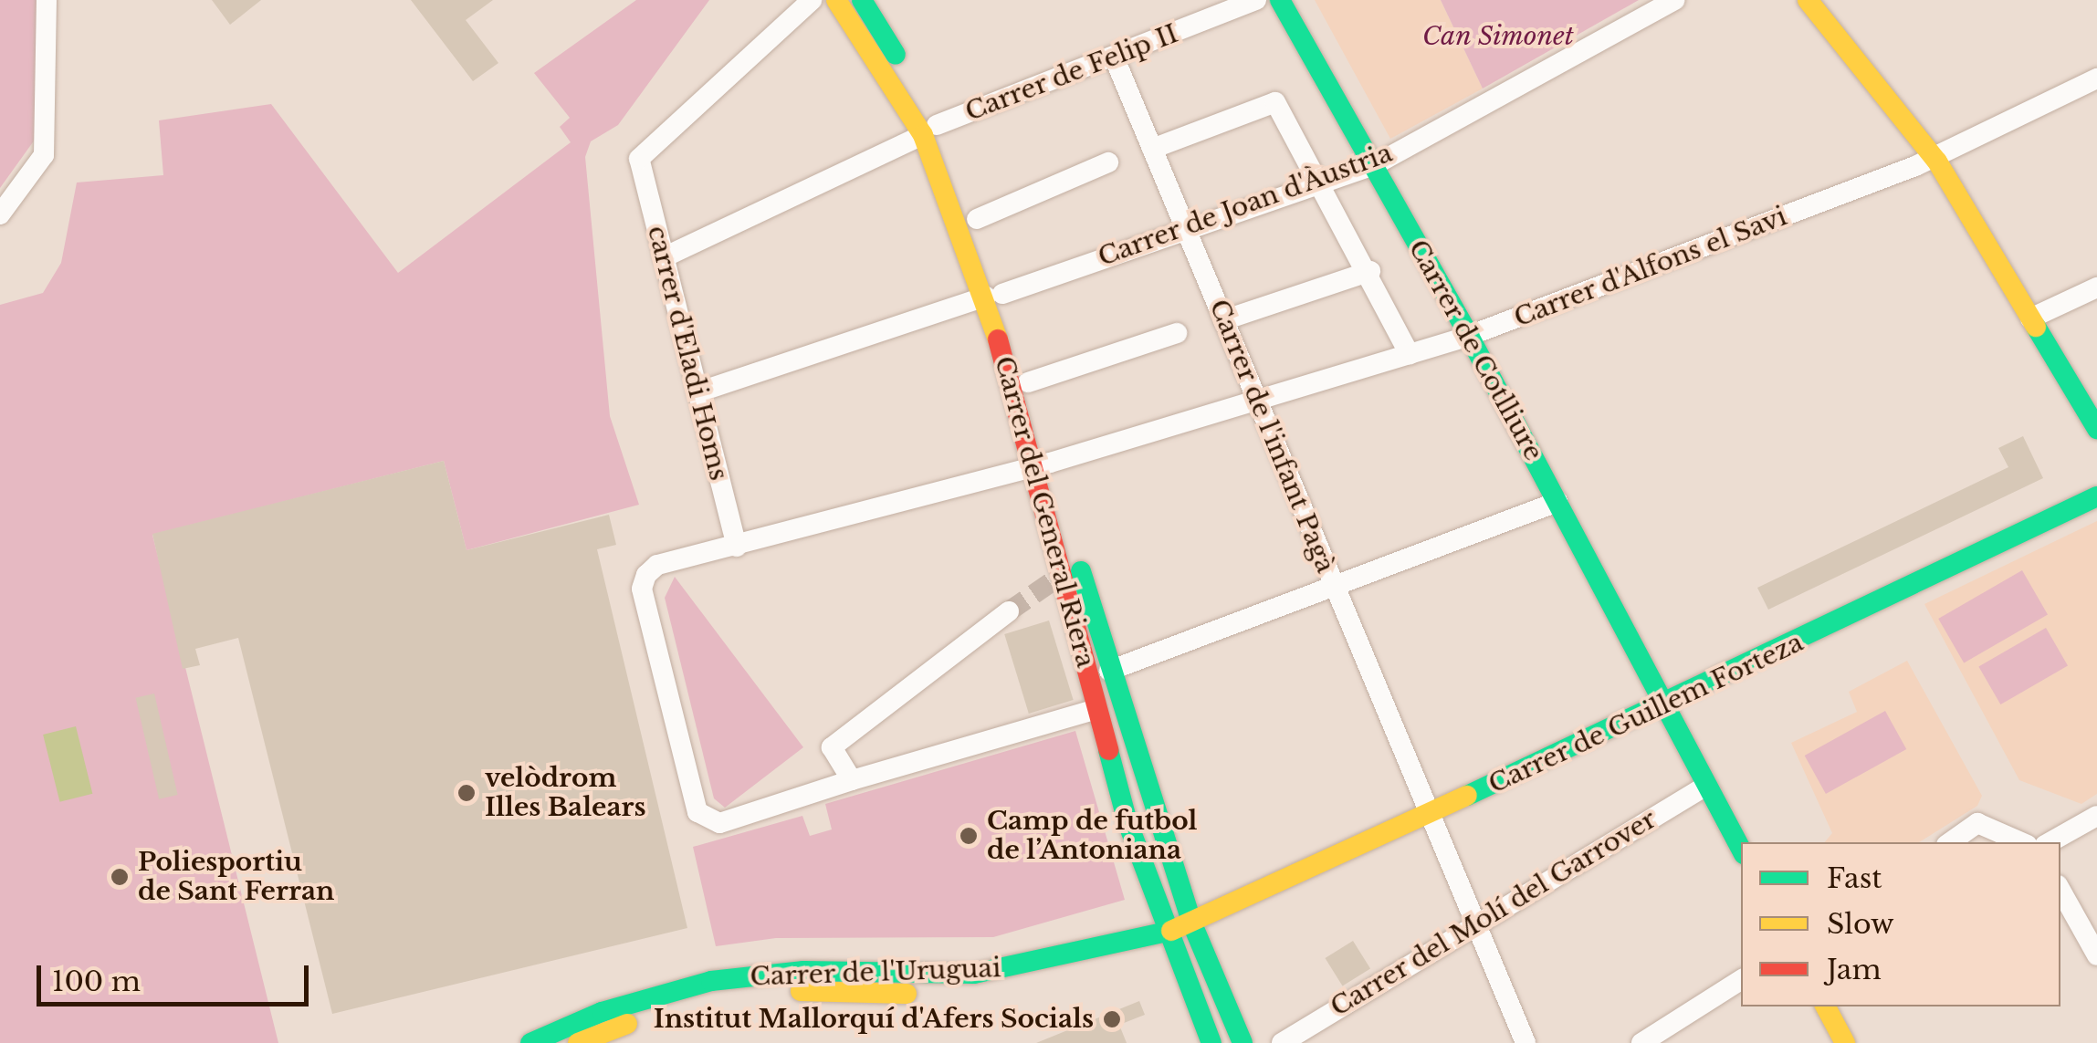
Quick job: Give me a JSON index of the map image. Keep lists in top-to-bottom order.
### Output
{
  "streets": {
    "street": [
      "Carrer de Felip II",
      "Carrer de Joan d'Àustria",
      "Carrer d'Alfons el Savi",
      "Carrer de Cotlliure",
      "carrer d'Eladi Homs",
      "Carrer de l'infant Pagà",
      "Carrer del General Riera",
      "Carrer de Guillem Forteza",
      "Carrer del Molí del Garrover",
      "Carrer de l'Uruguai"
    ]
  },
  "crossings": [
    ["Carrer de Felip II", "carrer d'Eladi Homs"],
    ["Carrer de Felip II", "Carrer de l'infant Pagà"],
    ["Carrer de Felip II", "Carrer del General Riera"],
    ["Carrer de Joan d'Àustria", "Carrer de Cotlliure"],
    ["Carrer de Joan d'Àustria", "carrer d'Eladi Homs"],
    ["Carrer de Joan d'Àustria", "Carrer de l'infant Pagà"],
    ["Carrer de Joan d'Àustria", "Carrer del General Riera"],
    ["Carrer d'Alfons el Savi", "Carrer de Cotlliure"],
    ["Carrer d'Alfons el Savi", "carrer d'Eladi Homs"],
    ["Carrer d'Alfons el Savi", "Carrer de l'infant Pagà"],
    ["Carrer d'Alfons el Savi", "Carrer del General Riera"],
    ["Carrer de Cotlliure", "Carrer de Guillem Forteza"],
    ["Carrer de Cotlliure", "Carrer del Molí del Garrover"],
    ["Carrer de l'infant Pagà", "Carrer de Guillem Forteza"],
    ["Carrer de l'infant Pagà", "Carrer del Molí del Garrover"],
    ["Carrer del General Riera", "Carrer de Guillem Forteza"],
    ["Carrer del General Riera", "Carrer de l'Uruguai"],
    ["Carrer de Guillem Forteza", "Carrer de l'Uruguai"]
  ],
  "parks": ["Can Simonet"],
  "places": [
    "velòdrom Illes Balears",
    "Camp de futbol de l’Antoniana",
    "Poliesportiu de Sant Ferran",
    "Institut Mallorquí d'Afers Socials"
  ],
  "legend": ["Fast", "Slow", "Jam"],
  "scale_bar": "100 m"
}
